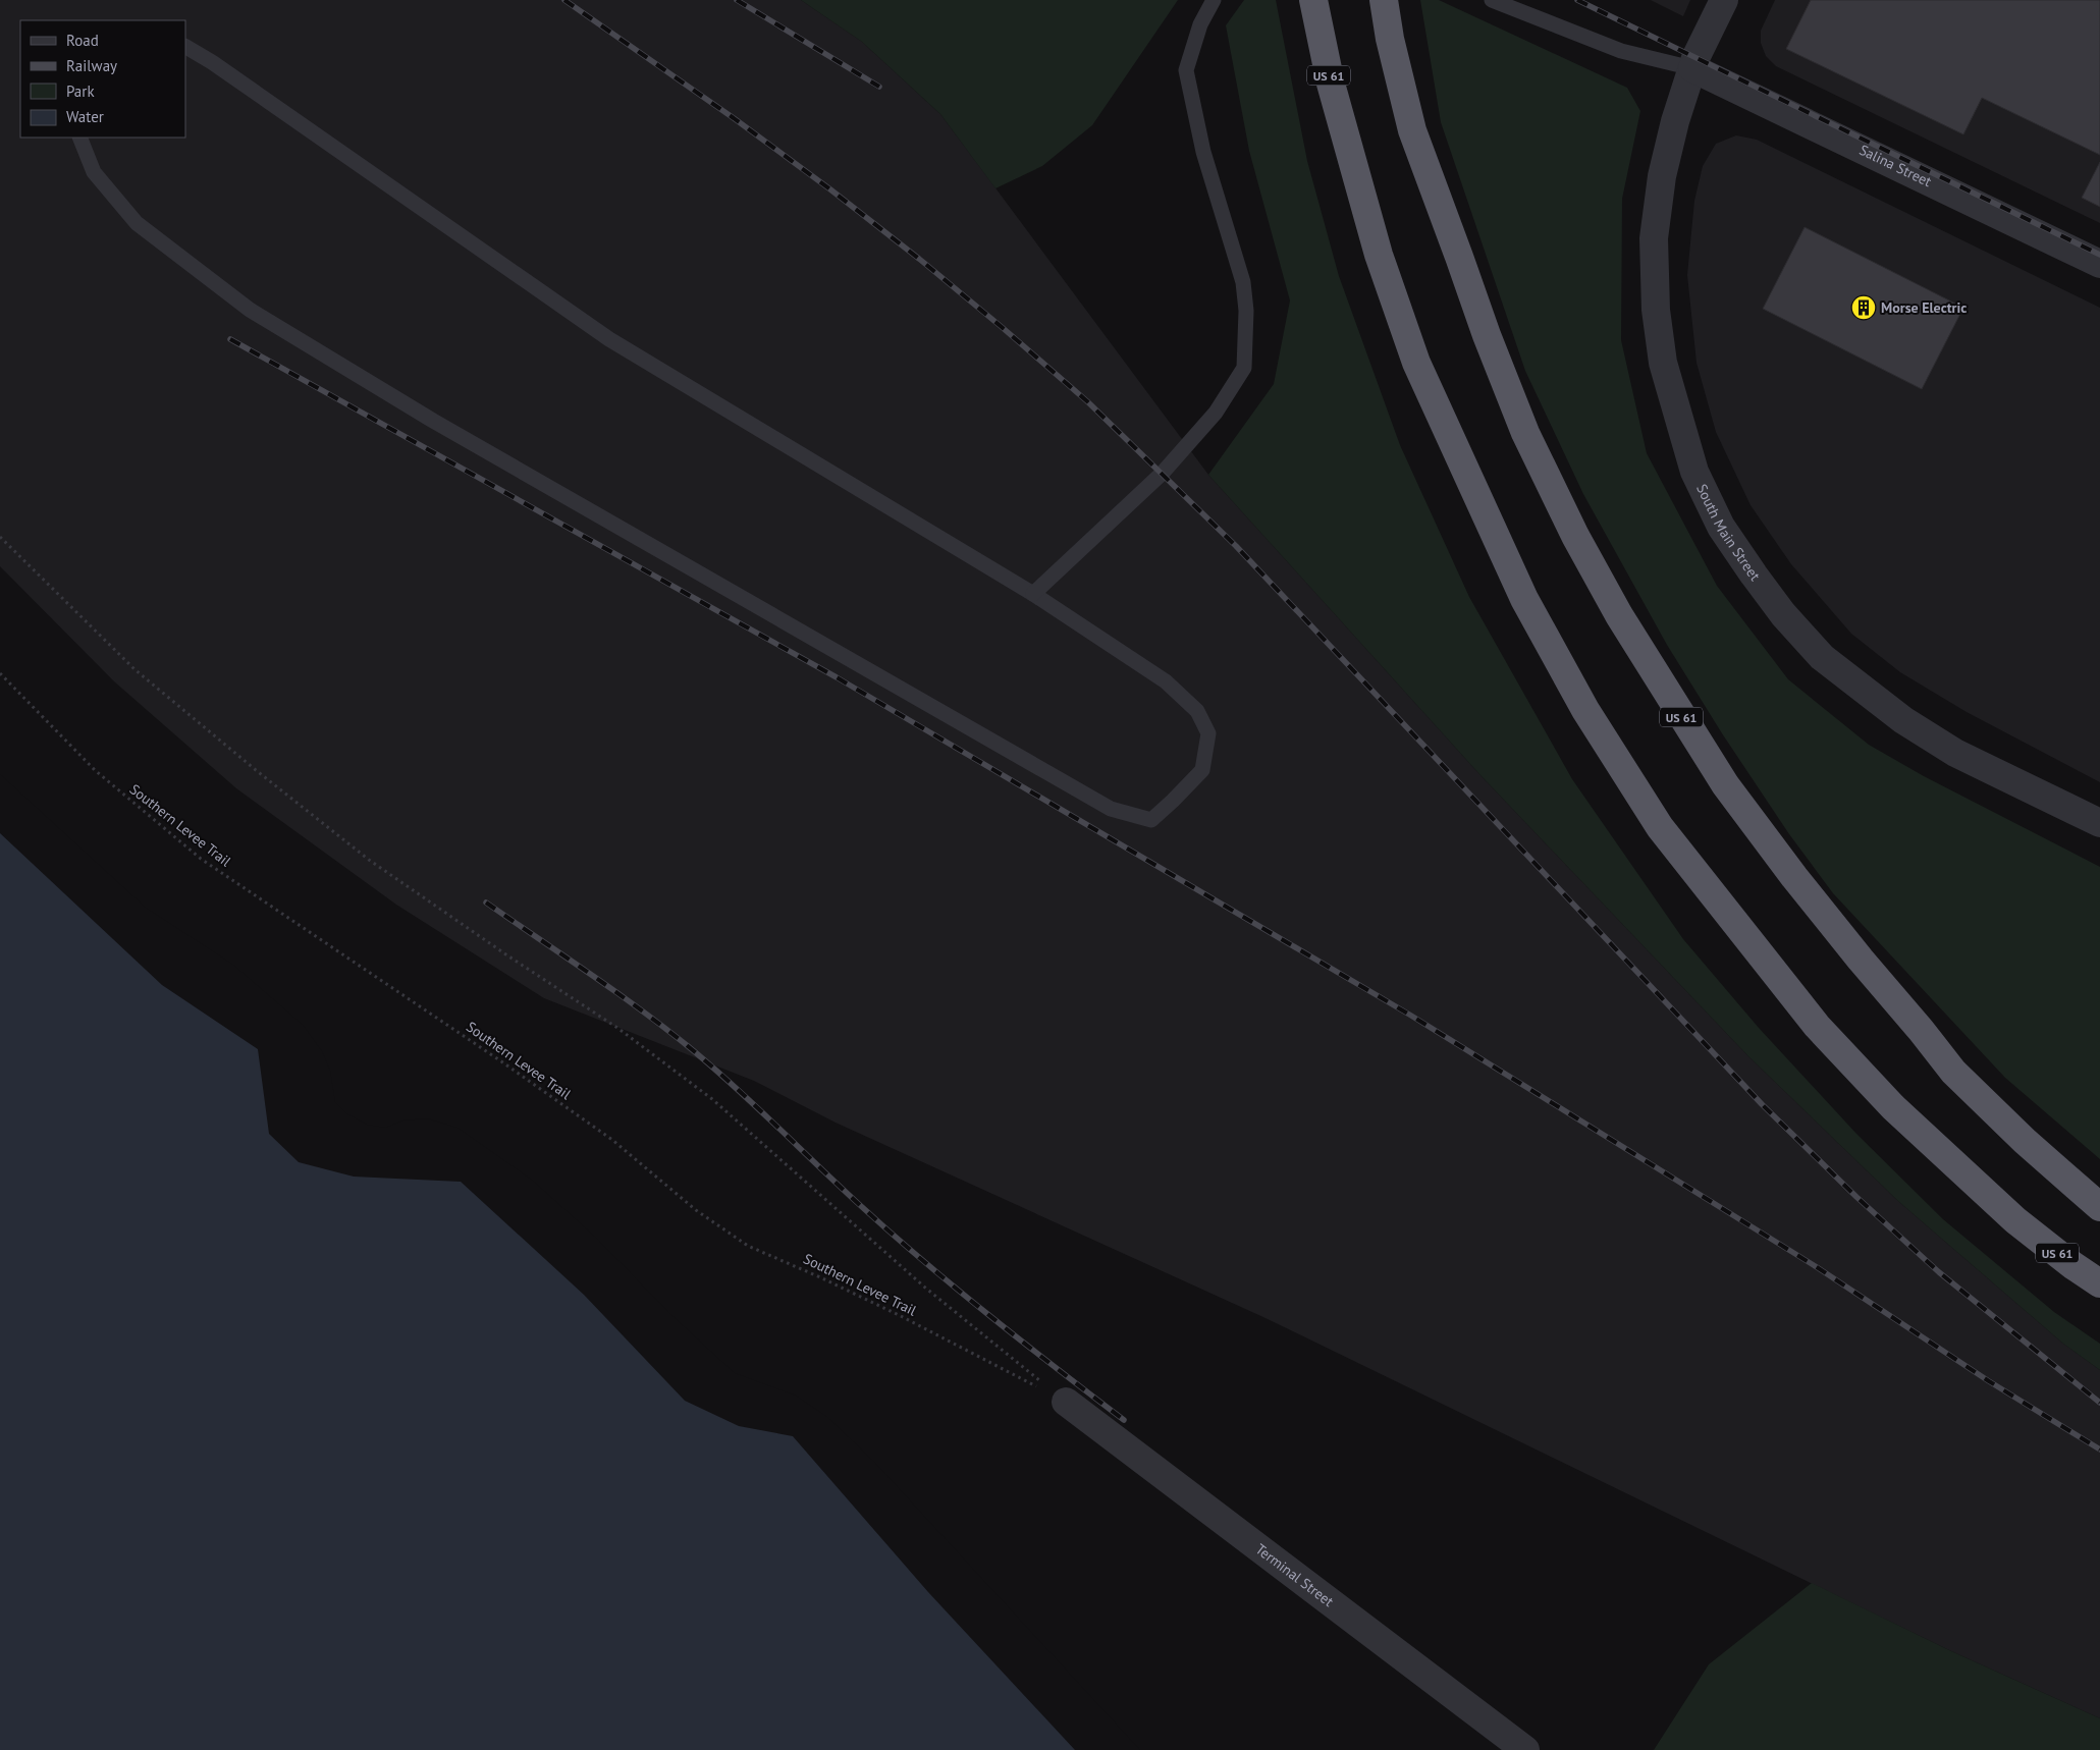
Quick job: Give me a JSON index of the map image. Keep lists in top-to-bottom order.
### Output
{
  "streets": {
    "highway": ["US 61"],
    "street": ["Salina Street", "South Main Street", "Terminal Street"],
    "path": ["Southern Levee Trail"]
  },
  "crossings": [
    ["Salina Street", "South Main Street"],
    ["Southern Levee Trail", "Terminal Street"]
  ],
  "places": {
    "building": ["Morse Electric"]
  },
  "legend": [
    "Road",
    "Railway",
    "Park",
    "Water"
  ]
}
